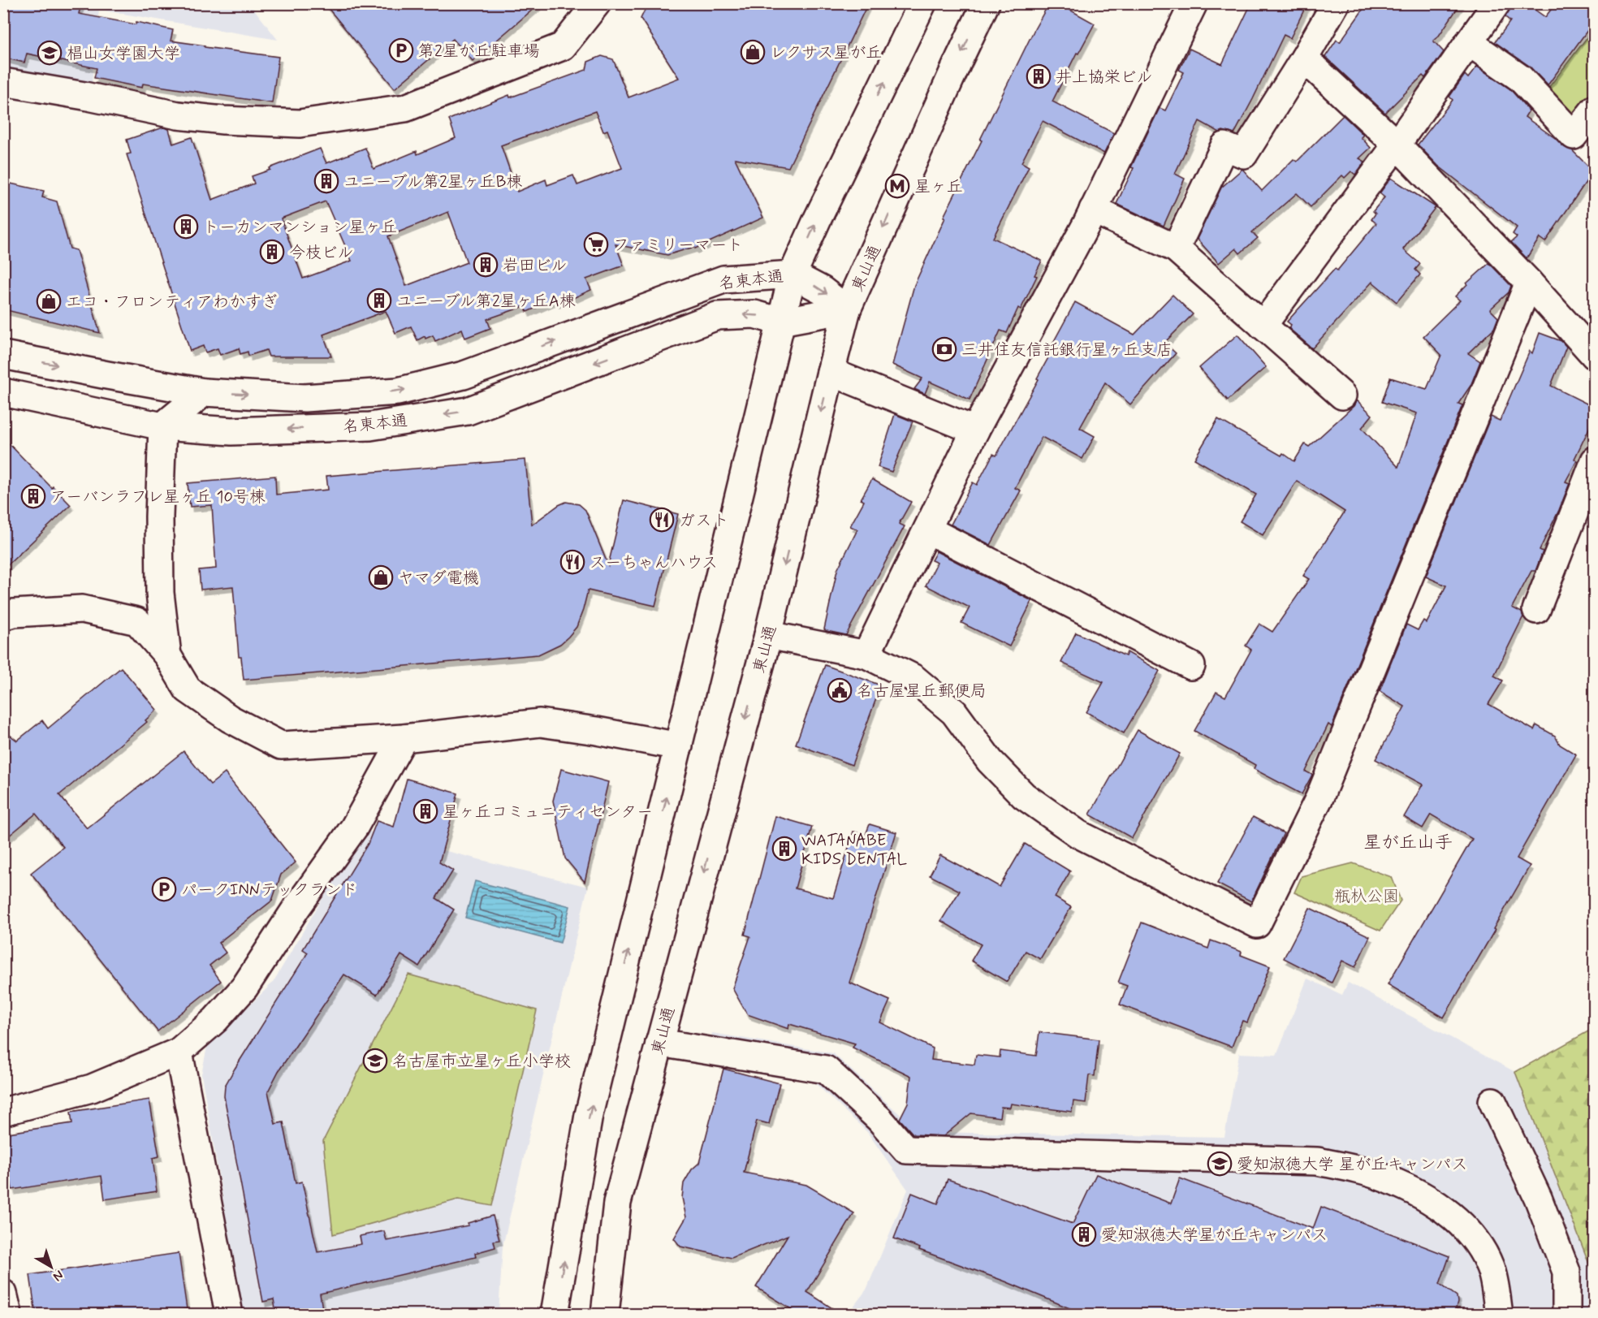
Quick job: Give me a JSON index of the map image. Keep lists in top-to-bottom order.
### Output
{
  "streets": {
    "street": ["東山通", "名東本通"]
  },
  "crossings": [
    ["東山通", "名東本通"]
  ],
  "districts": ["星が丘山手"],
  "parks": ["瓶杁公園"],
  "places": {
    "parking": ["第2星が丘駐車場", "パークINNテックランド"],
    "shop": ["レクサス星が丘", "エコ・フロンティアわかすぎ", "ヤマダ電機"],
    "school or university": ["椙山女学園大学", "名古屋市立星ヶ丘小学校", "愛知淑徳大学 星が丘キャンパス"],
    "building": [
      "井上協栄ビル",
      "ユニーブル第2星ヶ丘B棟",
      "トーカンマンション星ヶ丘",
      "今枝ビル",
      "岩田ビル",
      "ユニーブル第2星ヶ丘A棟",
      "アーバンラフレ星ヶ丘 10号棟",
      "星ヶ丘コミュニティセンター",
      "WATANABE KIDS DENTAL",
      "愛知淑徳大学星が丘キャンパス"
    ],
    "metro station": ["星ヶ丘"],
    "supermarket": ["ファミリーマート"],
    "bank": ["三井住友信託銀行星ヶ丘支店"],
    "restaurant": ["ガスト", "スーちゃんハウス"],
    "public building": ["名古屋星丘郵便局"]
  },
  "north": "bottom right"
}
